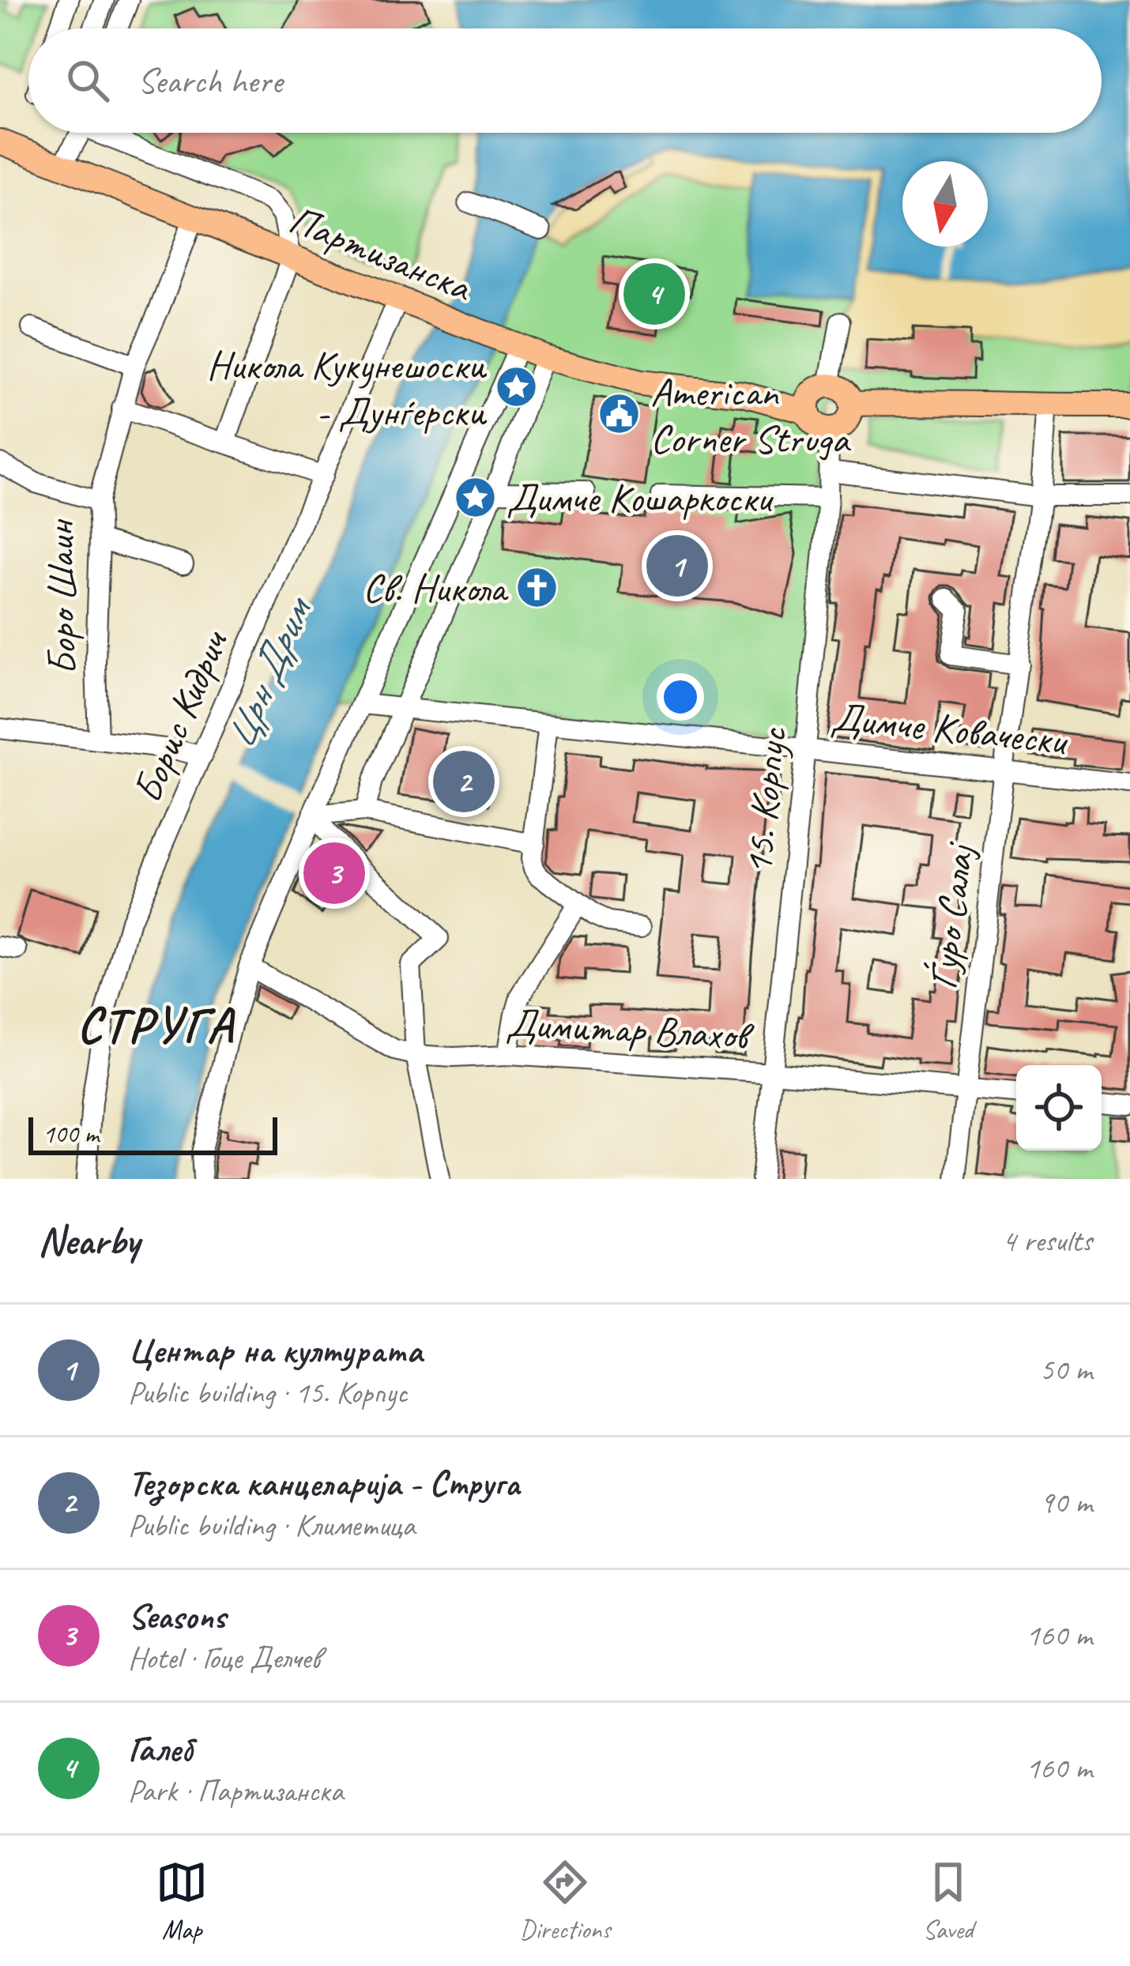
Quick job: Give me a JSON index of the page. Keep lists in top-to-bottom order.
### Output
{
  "streets": {
    "main road": ["Партизанска"],
    "street": [
      "Боро Шаин",
      "Борис Кидрич",
      "Димче Ковачески",
      "15. Корпус",
      "Ѓуро Салај",
      "Димитар Влахов"
    ]
  },
  "crossings": [
    ["Партизанска", "Борис Кидрич"],
    ["Партизанска", "15. Корпус"],
    ["Димче Ковачески", "15. Корпус"],
    ["Димче Ковачески", "Ѓуро Салај"],
    ["15. Корпус", "Димитар Влахов"],
    ["Ѓуро Салај", "Димитар Влахов"]
  ],
  "districts": ["СТРУГА"],
  "water": ["Црн Дрим"],
  "places": {
    "place": ["Никола Кукунешоски - Дунѓерски", "Димче Кошаркоски"],
    "public building": ["American Corner Struga"],
    "church": ["Св. Никола"]
  },
  "scale_bar": "100 m",
  "north": "bottom",
  "page": {
    "search": "Search here",
    "pins": [
      "4",
      "1",
      "2",
      "3"
    ],
    "scale": "100 m",
    "heading": ["Nearby", "4 results"],
    "list": [
      {
        "mark": "1",
        "name": "Центар на културата",
        "note": "Public building · 15. Корпус",
        "value": "50 m"
      },
      {
        "mark": "2",
        "name": "Тезорска канцеларија - Струга",
        "note": "Public building · Климетица",
        "value": "90 m"
      },
      {
        "mark": "3",
        "name": "Seasons",
        "note": "Hotel · Гоце Делчев",
        "value": "160 m"
      },
      {
        "mark": "4",
        "name": "Галеб",
        "note": "Park · Партизанска",
        "value": "160 m"
      }
    ],
    "nav": ["Map", "Directions", "Saved"]
  }
}
